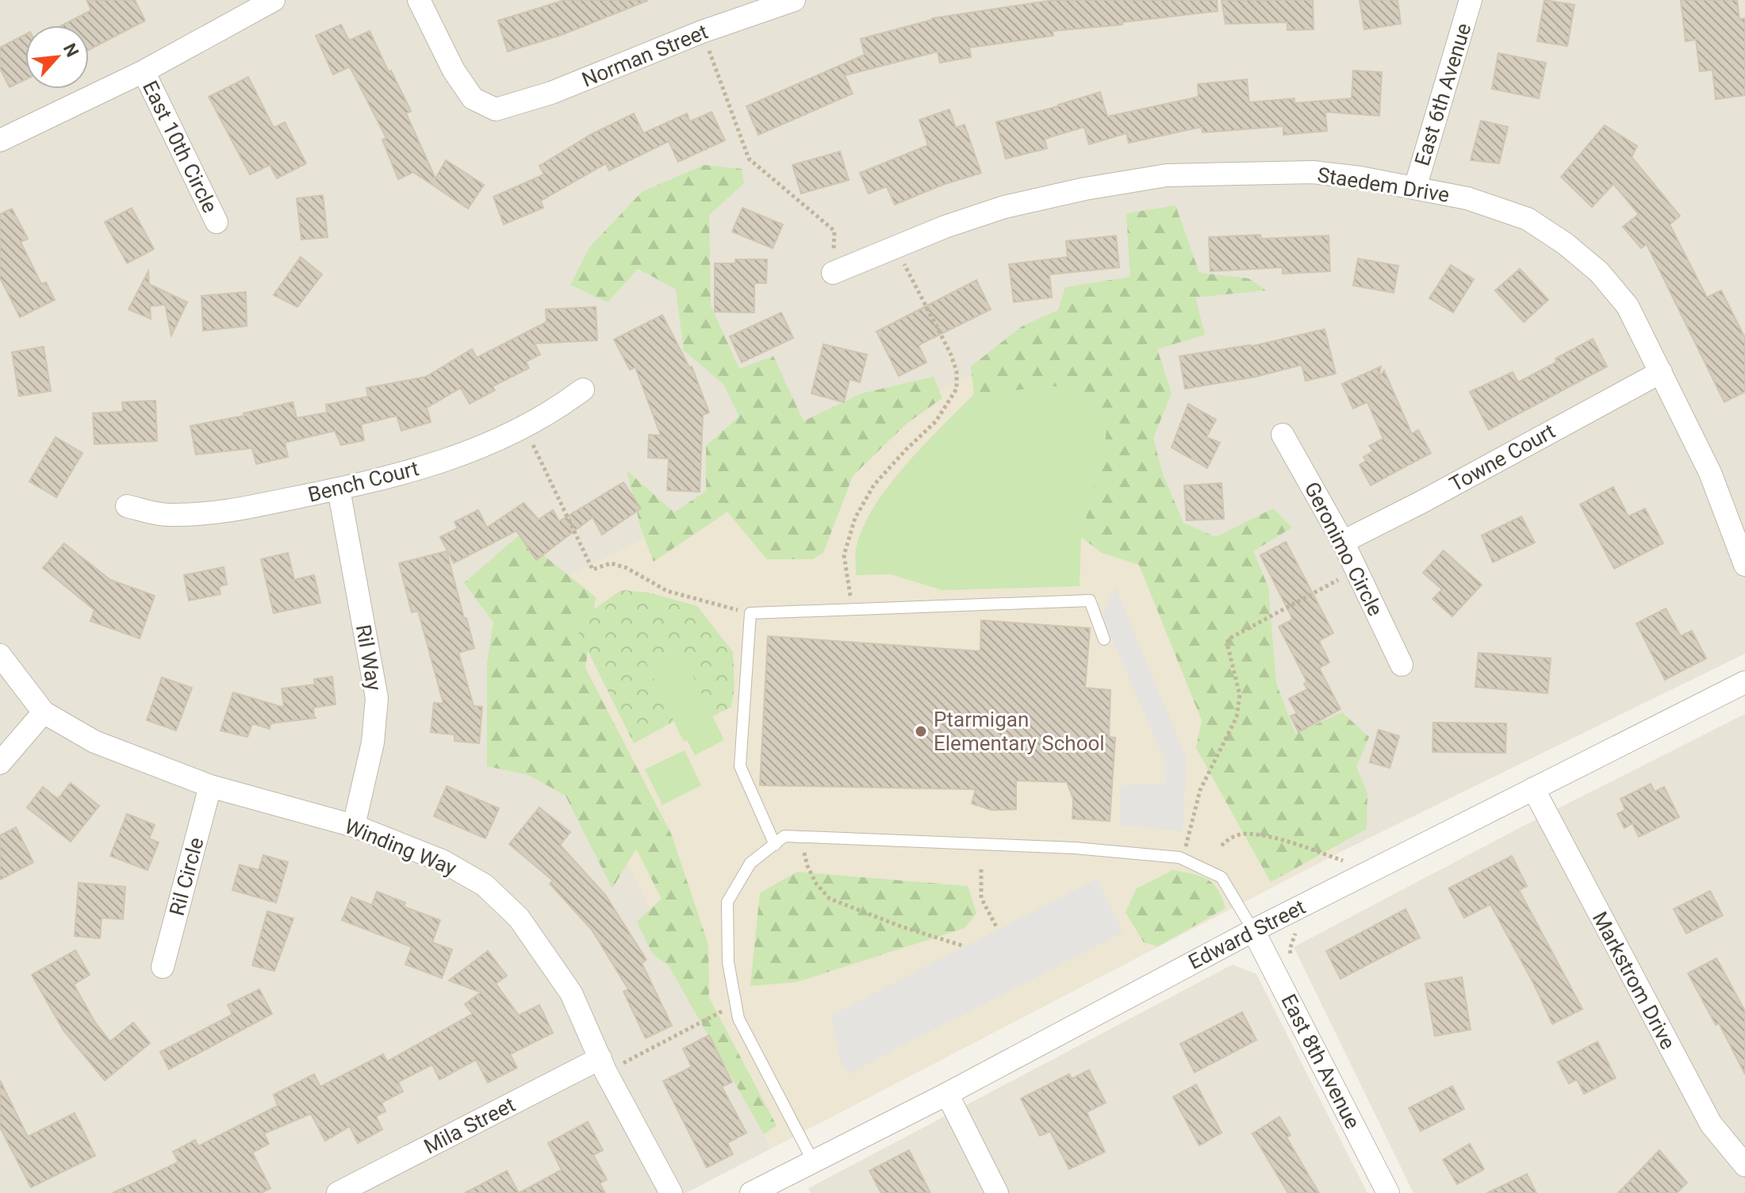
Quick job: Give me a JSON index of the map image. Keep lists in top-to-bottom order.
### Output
{
  "streets": {
    "street": [
      "Norman Street",
      "East 6th Avenue",
      "East 10th Circle",
      "Staedem Drive",
      "Towne Court",
      "Bench Court",
      "Geronimo Circle",
      "Ril Way",
      "Winding Way",
      "Ril Circle",
      "Edward Street",
      "Markstrom Drive",
      "East 8th Avenue",
      "Mila Street"
    ]
  },
  "crossings": [
    ["East 6th Avenue", "Staedem Drive"],
    ["Staedem Drive", "Towne Court"],
    ["Towne Court", "Geronimo Circle"],
    ["Bench Court", "Ril Way"],
    ["Ril Way", "Winding Way"],
    ["Winding Way", "Ril Circle"],
    ["Winding Way", "Mila Street"],
    ["Edward Street", "Markstrom Drive"],
    ["Edward Street", "East 8th Avenue"]
  ],
  "places": ["Ptarmigan Elementary School"],
  "north": "top right"
}
